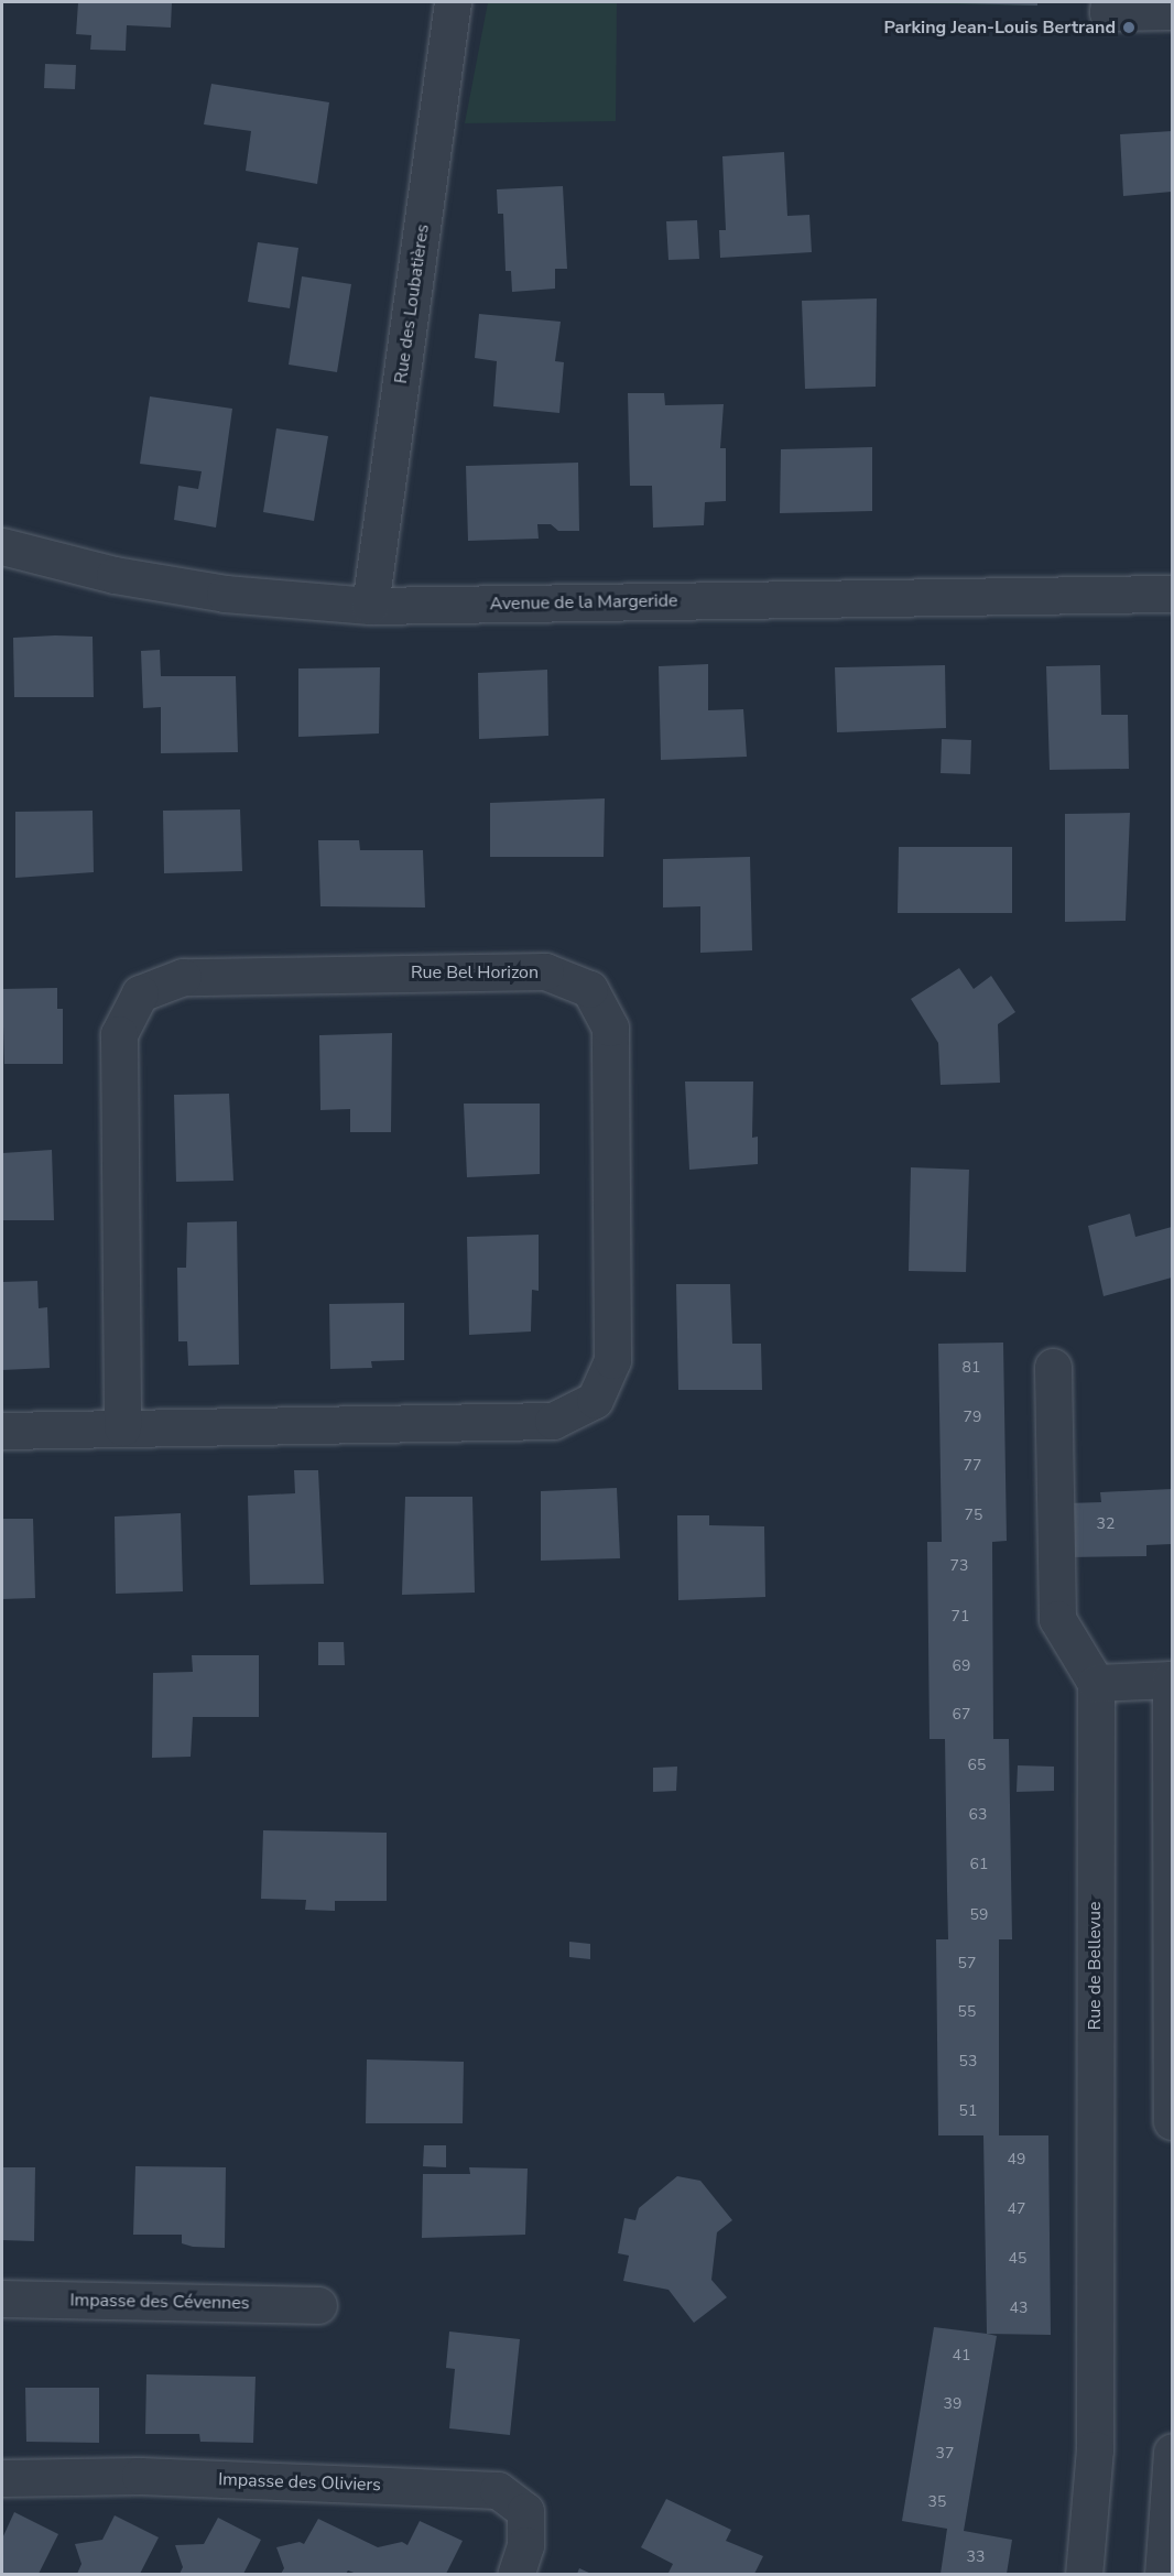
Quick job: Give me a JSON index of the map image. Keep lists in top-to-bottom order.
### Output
{
  "streets": {
    "street": [
      "Rue des Loubatières",
      "Avenue de la Margeride",
      "Rue Bel Horizon",
      "Rue de Bellevue",
      "Impasse des Cévennes",
      "Impasse des Oliviers"
    ]
  },
  "crossings": [
    ["Rue des Loubatières", "Avenue de la Margeride"]
  ],
  "places": ["Parking Jean-Louis Bertrand"],
  "house_numbers": [
    "81",
    "79",
    "77",
    "75",
    "32",
    "73",
    "71",
    "69",
    "67",
    "65",
    "63",
    "61",
    "59",
    "57",
    "55",
    "53",
    "51",
    "49",
    "47",
    "45",
    "43",
    "41",
    "39",
    "37",
    "35",
    "33"
  ]
}
